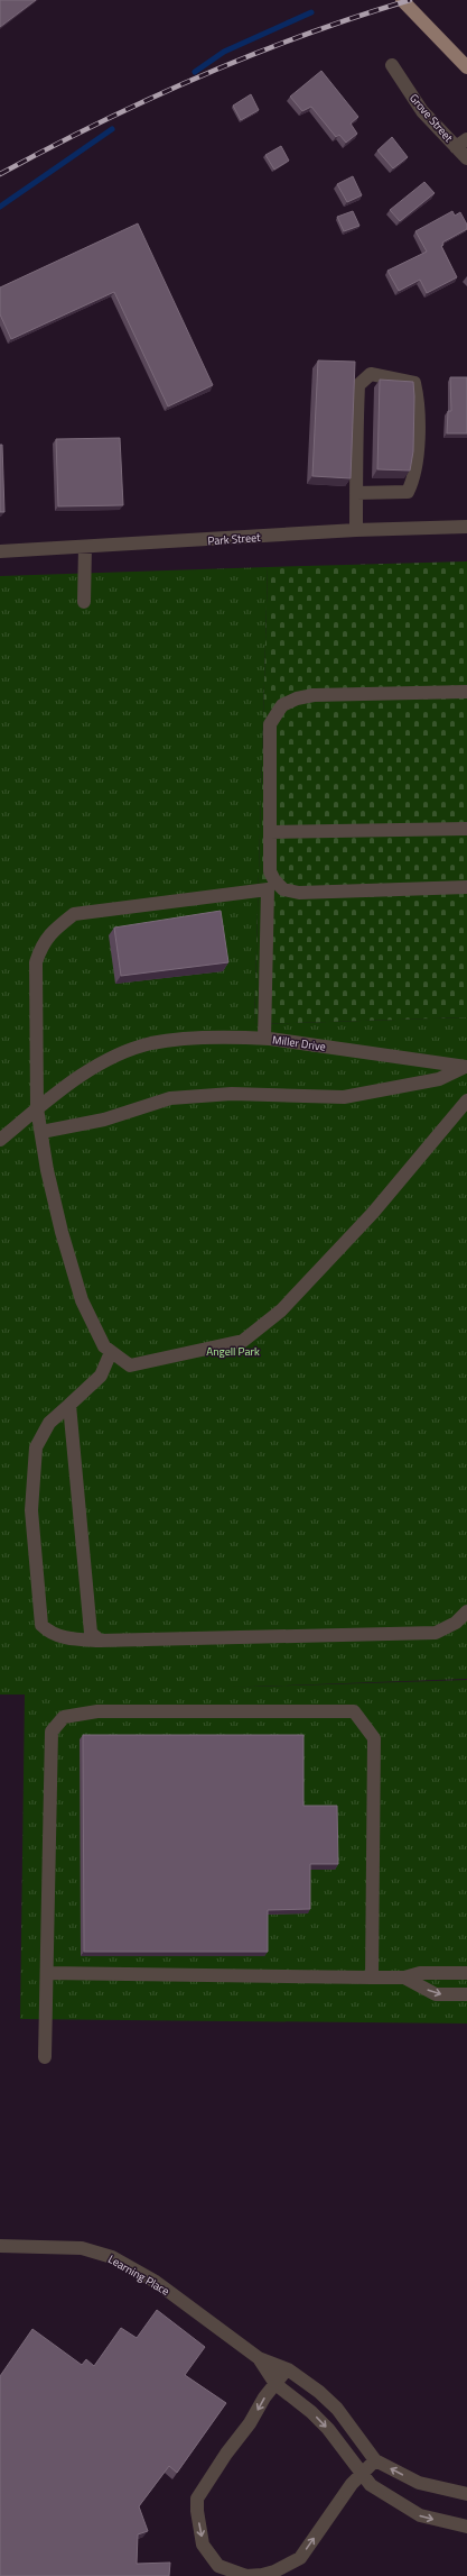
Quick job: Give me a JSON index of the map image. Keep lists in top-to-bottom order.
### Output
{
  "streets": {
    "street": [
      "Grove Street",
      "Park Street",
      "Miller Drive",
      "Learning Place"
    ]
  },
  "parks": ["Angell Park"]
}
